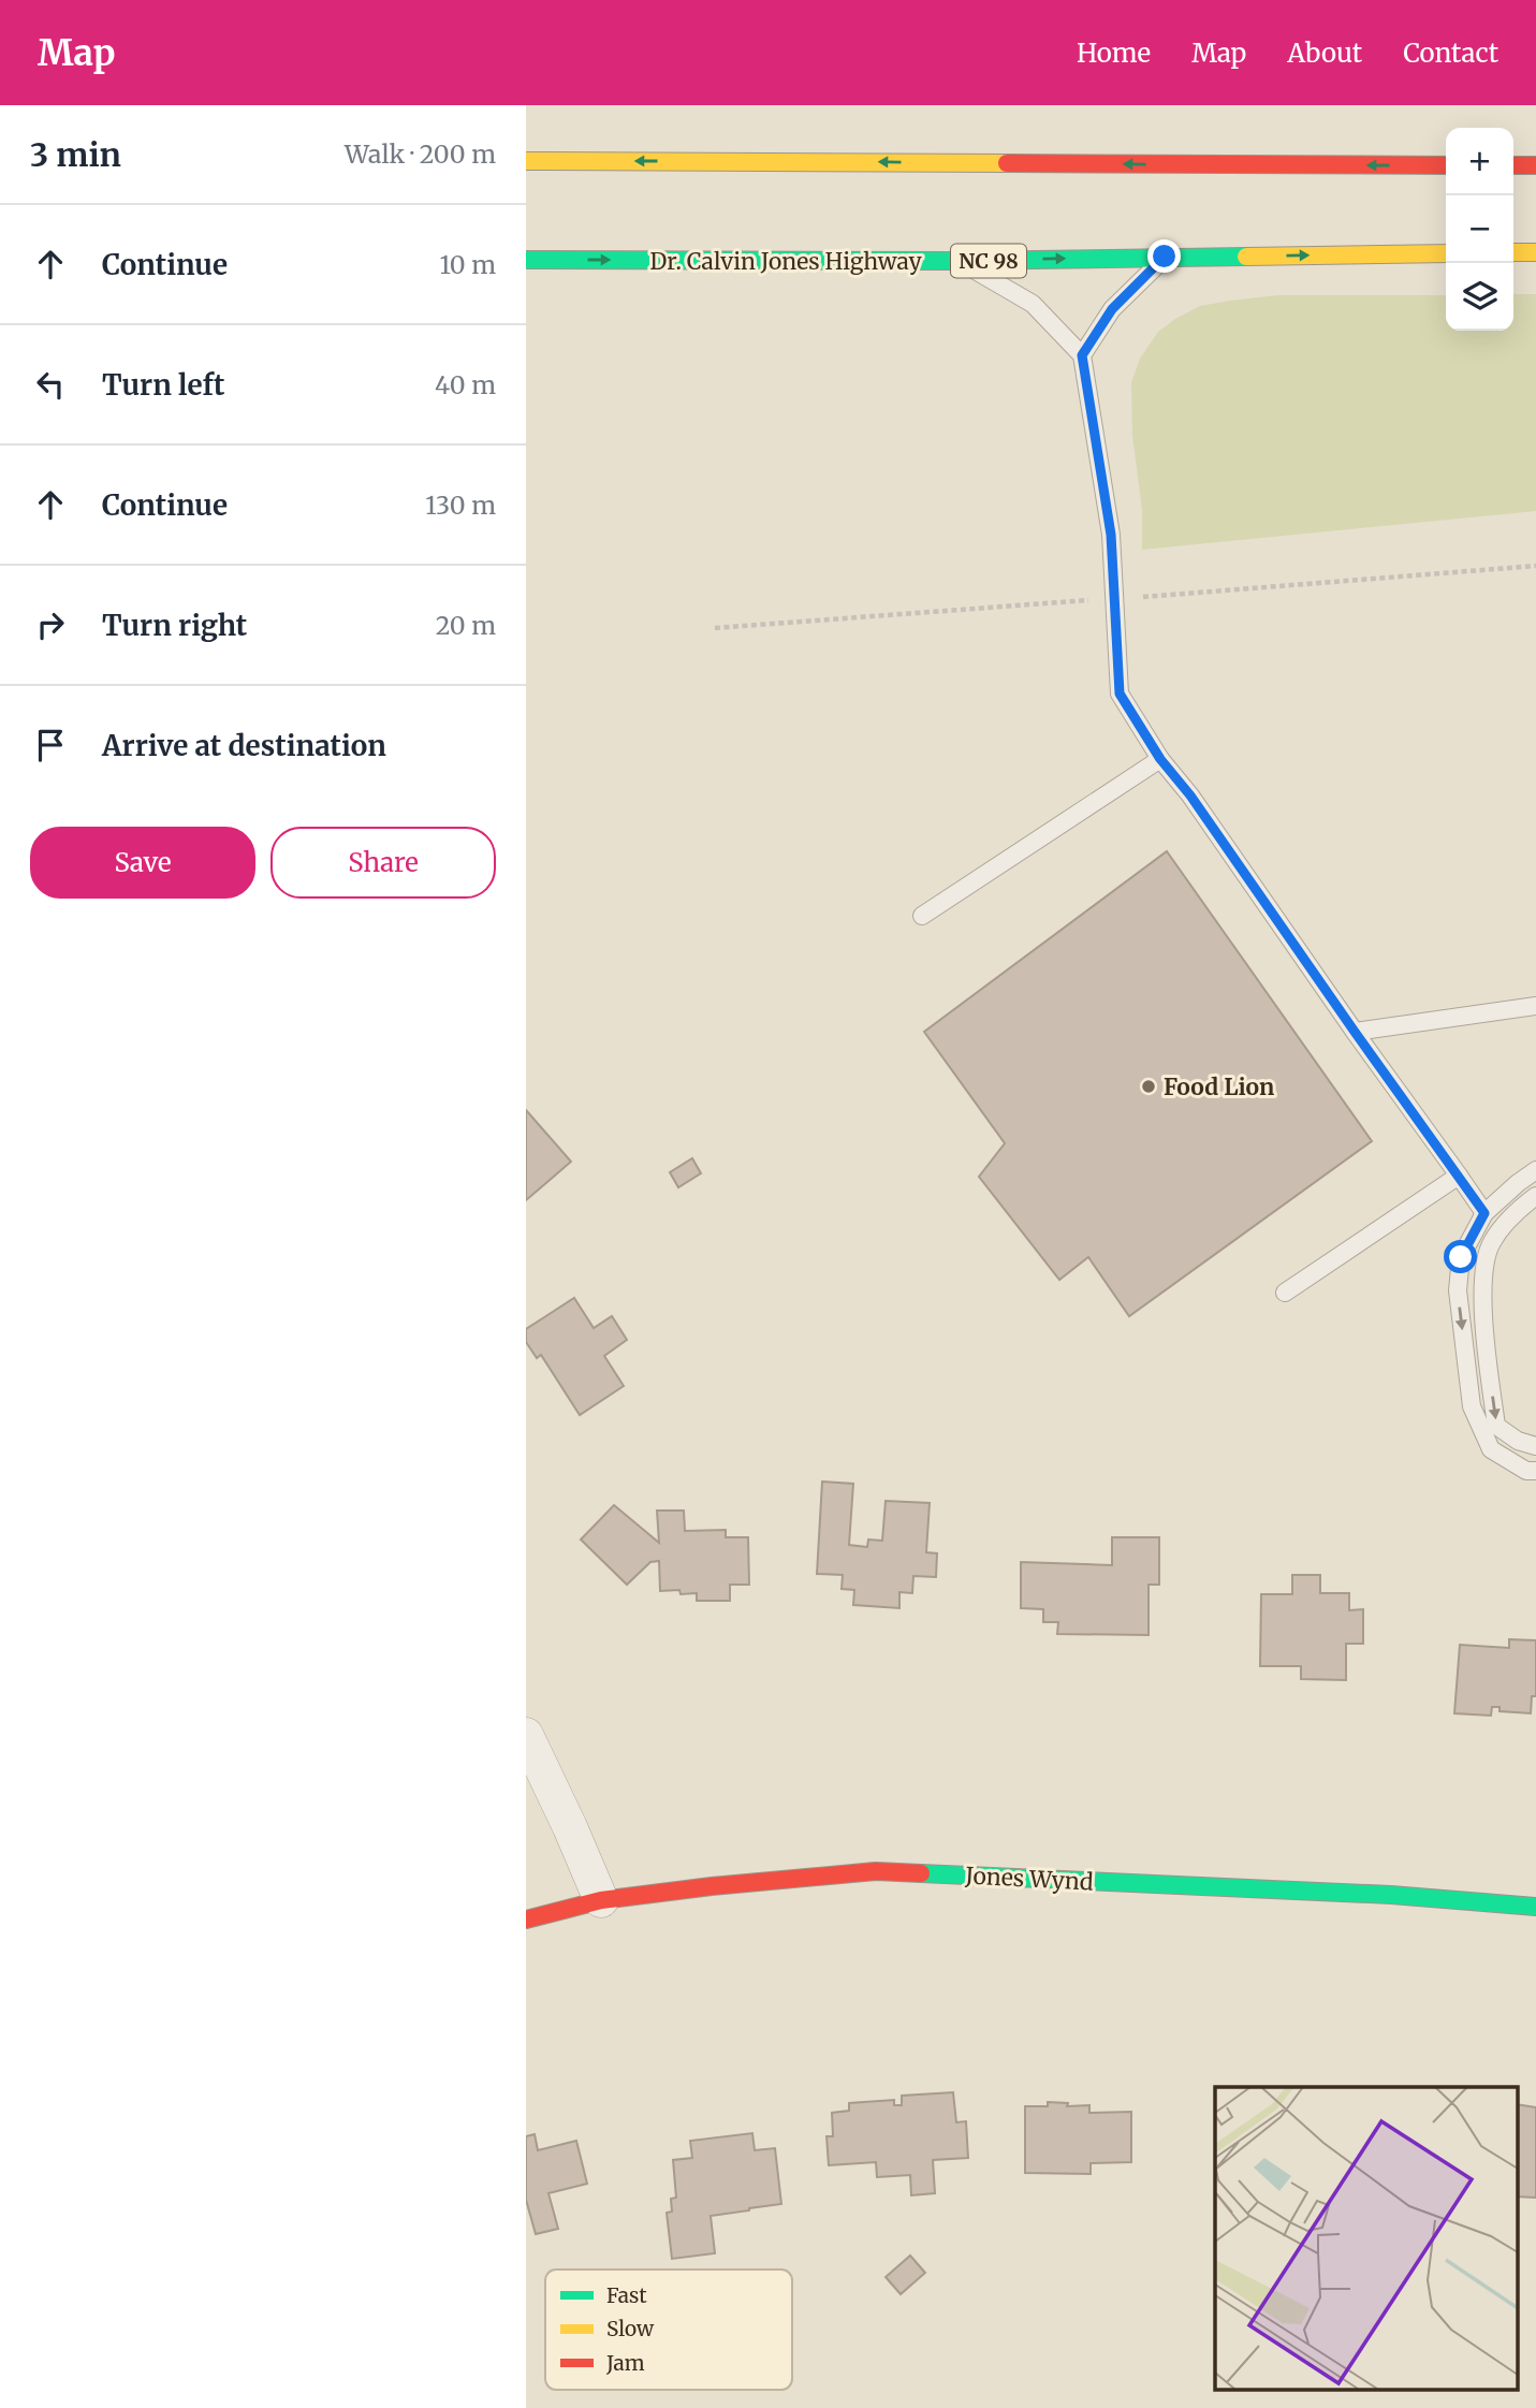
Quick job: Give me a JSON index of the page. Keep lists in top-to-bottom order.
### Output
{
  "streets": {
    "main road": ["Dr. Calvin Jones Highway", "NC 98", "Jones Wynd"]
  },
  "places": ["Food Lion"],
  "legend": ["Fast", "Slow", "Jam"],
  "page": {
    "header": "Map",
    "nav": [
      "Home",
      "Map",
      "About",
      "Contact"
    ],
    "heading": ["3 min", "Walk · 200 m"],
    "map_buttons": ["+", "−"],
    "list": [
      ["Continue", "10 m"],
      ["Turn left", "40 m"],
      ["Continue", "130 m"],
      ["Turn right", "20 m"],
      "Arrive at destination"
    ],
    "buttons": ["Save", "Share"]
  }
}
